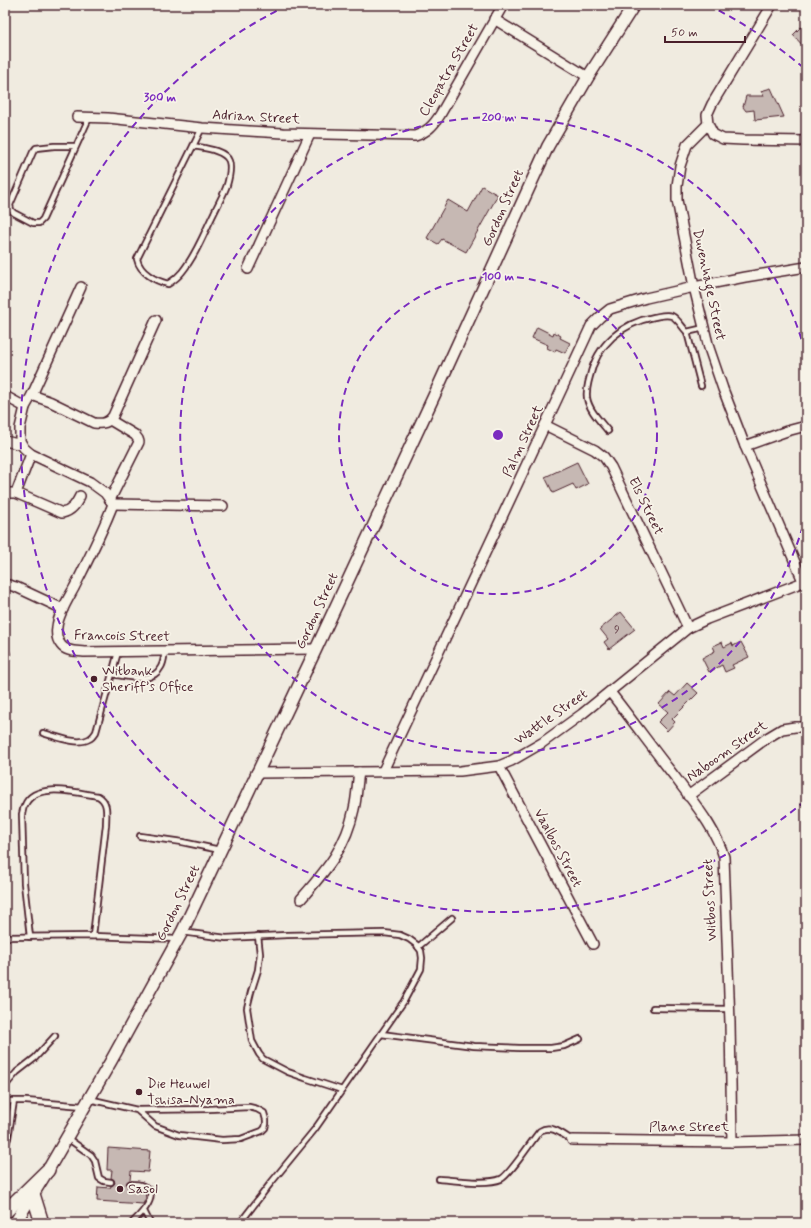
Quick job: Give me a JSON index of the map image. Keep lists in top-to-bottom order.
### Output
{
  "streets": {
    "street": [
      "Cleopatra Street",
      "Adrian Street",
      "Gordon Street",
      "Duvenhage Street",
      "Palm Street",
      "Els Street",
      "Francois Street",
      "Wattle Street",
      "Naboom Street",
      "Vaalbos Street",
      "Witbos Street",
      "Plane Street"
    ]
  },
  "crossings": [
    ["Cleopatra Street", "Adrian Street"],
    ["Gordon Street", "Francois Street"],
    ["Gordon Street", "Wattle Street"],
    ["Duvenhage Street", "Palm Street"],
    ["Duvenhage Street", "Wattle Street"],
    ["Palm Street", "Els Street"],
    ["Palm Street", "Wattle Street"],
    ["Els Street", "Wattle Street"],
    ["Wattle Street", "Vaalbos Street"],
    ["Wattle Street", "Witbos Street"],
    ["Naboom Street", "Witbos Street"],
    ["Witbos Street", "Plane Street"]
  ],
  "places": ["Witbank Sheriff’s Office", "Die Heuwel Tshisa-Nyama", "Sasol"],
  "house_numbers": ["9"],
  "scale_bar": "50 m",
  "rings": ["300 m", "200 m", "100 m"]
}
